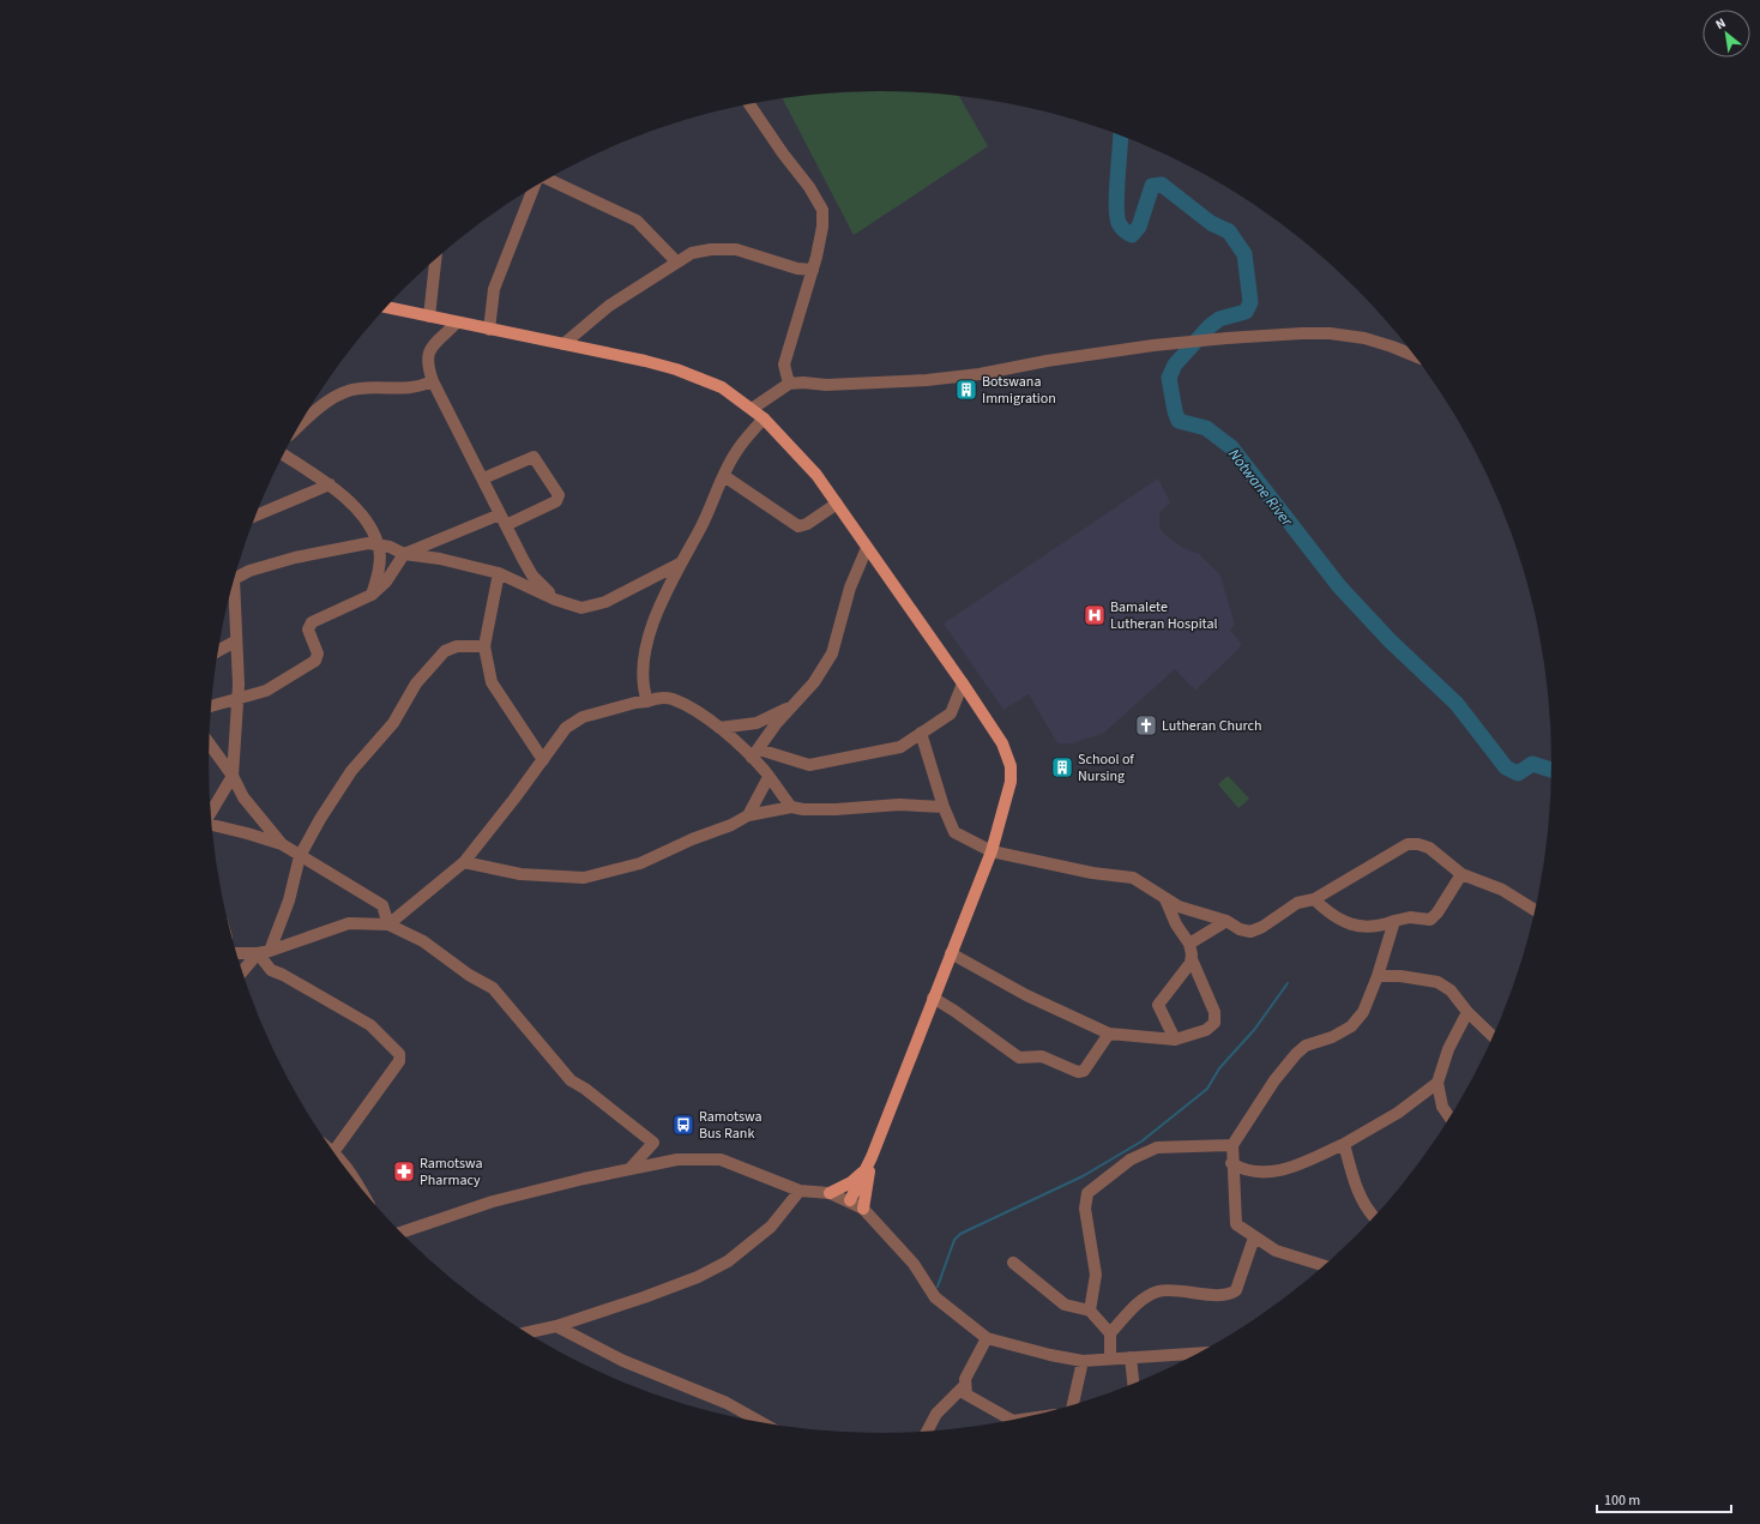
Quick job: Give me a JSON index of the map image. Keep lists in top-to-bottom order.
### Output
{
  "water": ["Notwane River"],
  "places": {
    "building": ["Botswana Immigration", "School of Nursing"],
    "hospital": ["Bamalete Lutheran Hospital"],
    "church": ["Lutheran Church"],
    "bus stop": ["Ramotswa Bus Rank"],
    "pharmacy": ["Ramotswa Pharmacy"]
  },
  "scale_bar": "100 m",
  "north": "top left"
}
